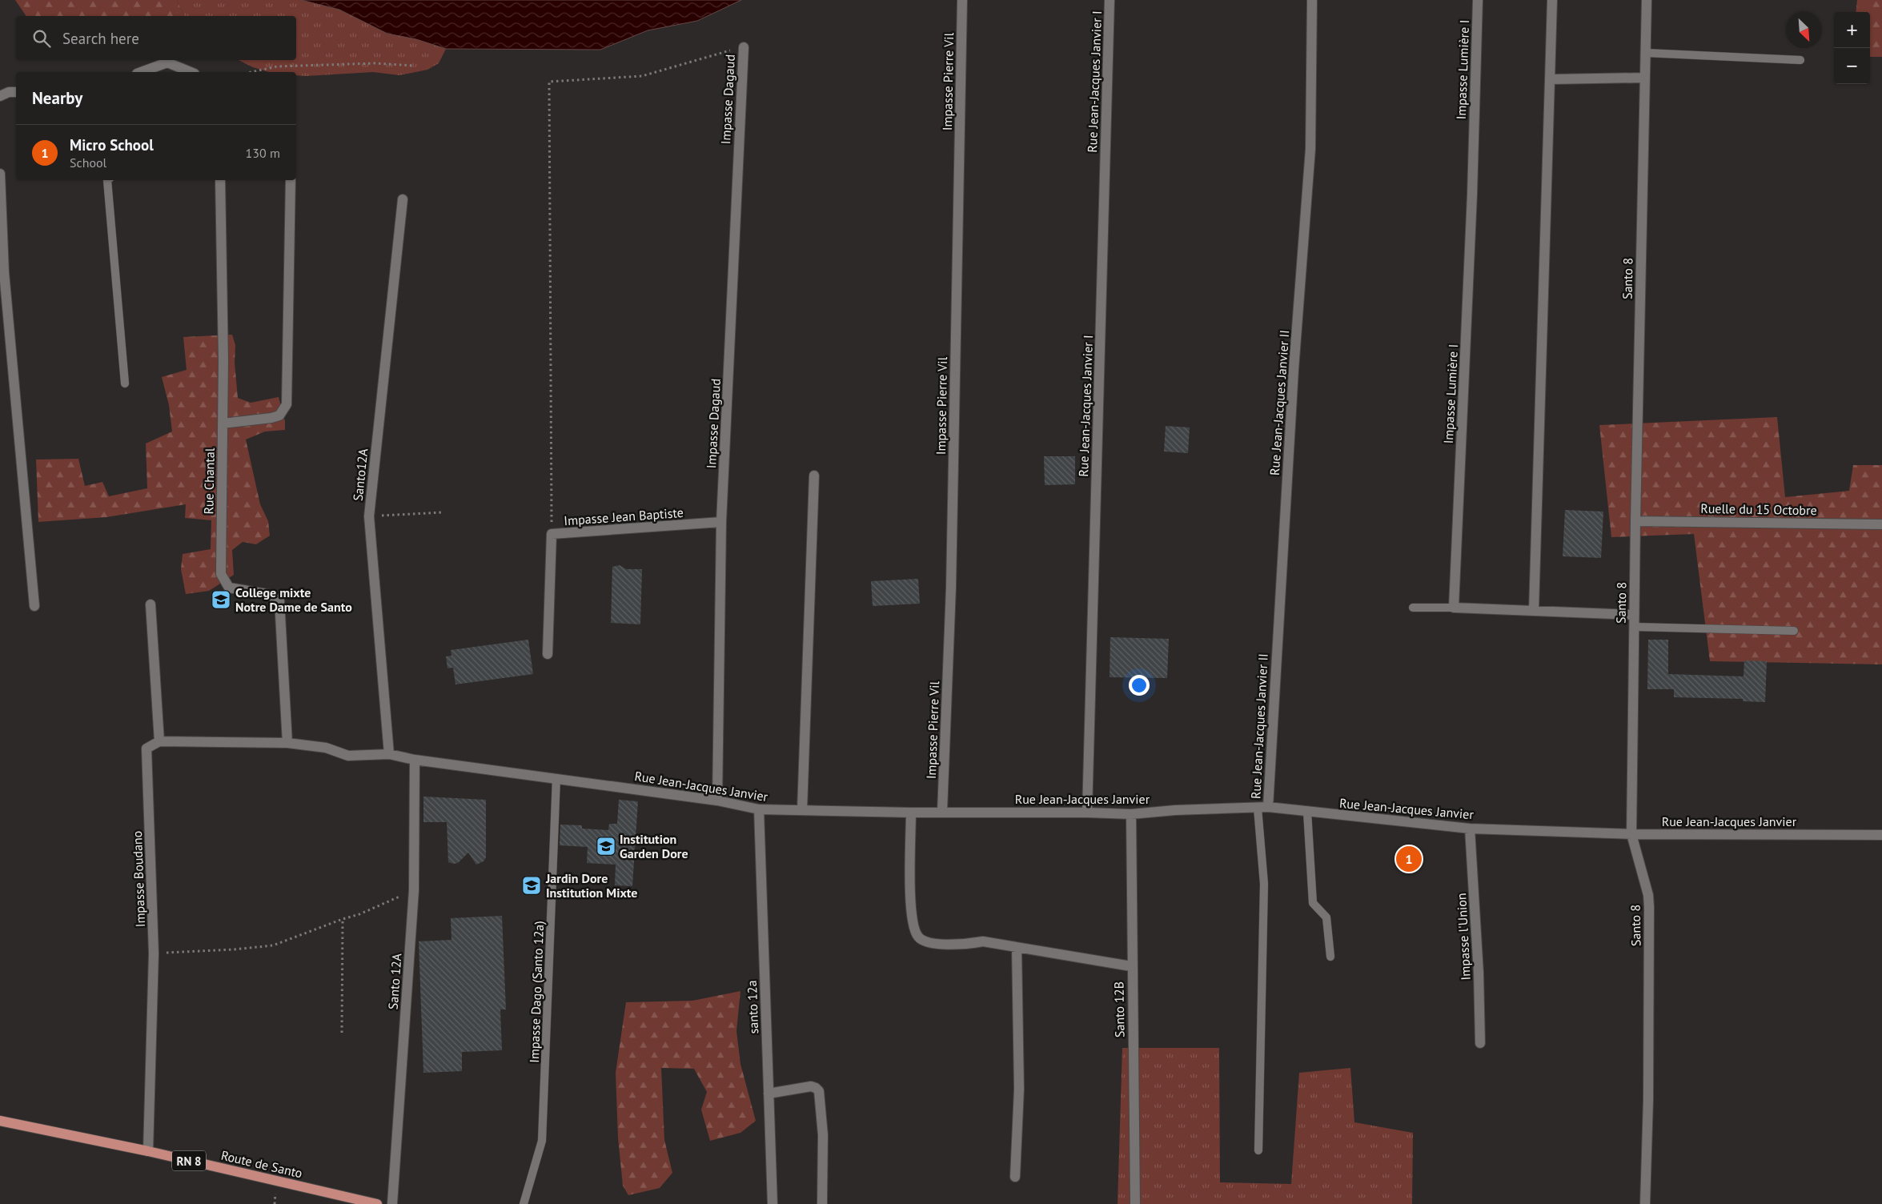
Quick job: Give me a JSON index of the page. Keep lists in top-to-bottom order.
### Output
{
  "streets": {
    "main road": ["RN 8", "Route de Santo"],
    "street": [
      "Impasse Lumière I",
      "Impasse Pierre Vil",
      "Rue Jean-Jacques Janvier I",
      "Impasse Dagaud",
      "Santo 8",
      "Rue Jean-Jacques Janvier II",
      "Santo12A",
      "Rue Chantal",
      "Ruelle du 15 Octobre",
      "Impasse Jean Baptiste",
      "Rue Jean-Jacques Janvier",
      "Impasse Boudano",
      "Impasse l'Union",
      "Santo 12A",
      "santo 12a",
      "Santo 12B"
    ],
    "lane": ["Impasse Dago (Santo 12a)"]
  },
  "crossings": [
    ["Impasse Pierre Vil", "Rue Jean-Jacques Janvier"],
    ["Rue Jean-Jacques Janvier I", "Rue Jean-Jacques Janvier"],
    ["Impasse Dagaud", "Impasse Jean Baptiste"],
    ["Impasse Dagaud", "Rue Jean-Jacques Janvier"],
    ["Santo 8", "Ruelle du 15 Octobre"],
    ["Santo 8", "Rue Jean-Jacques Janvier"],
    ["Rue Jean-Jacques Janvier II", "Rue Jean-Jacques Janvier"],
    ["Santo12A", "Rue Jean-Jacques Janvier"],
    ["Rue Chantal", "Rue Jean-Jacques Janvier"],
    ["Rue Jean-Jacques Janvier", "Impasse l'Union"],
    ["Rue Jean-Jacques Janvier", "Santo 12A"],
    ["Rue Jean-Jacques Janvier", "Impasse Dago (Santo 12a)"],
    ["Rue Jean-Jacques Janvier", "santo 12a"],
    ["Rue Jean-Jacques Janvier", "Santo 12B"],
    ["Impasse Boudano", "Route de Santo"]
  ],
  "places": {
    "school or university": ["College mixte Notre Dame de Santo", "Institution Garden Dore", "Jardin Dore Institution Mixte"]
  },
  "north": "bottom right",
  "page": {
    "map_buttons": ["+", "−"],
    "search": "Search here",
    "heading": "Nearby",
    "list": [
      {
        "mark": "1",
        "name": "Micro School",
        "note": "School",
        "value": "130 m"
      }
    ],
    "pins": "1"
  }
}
